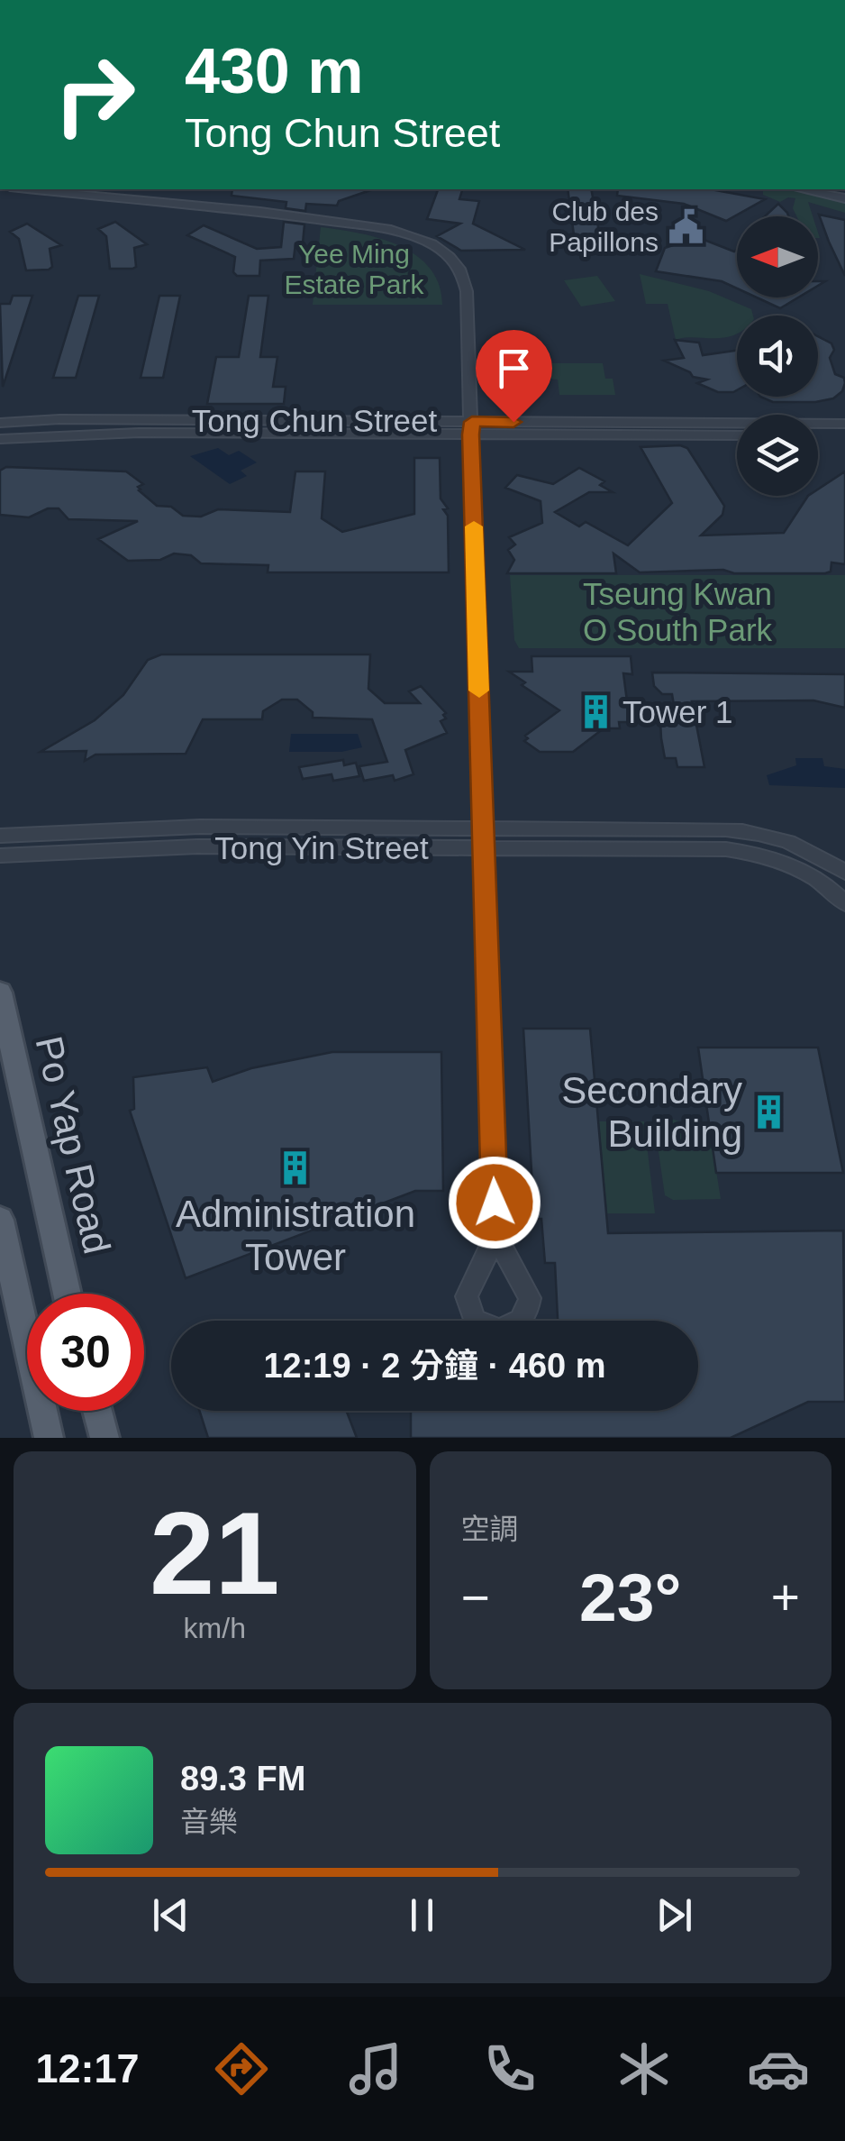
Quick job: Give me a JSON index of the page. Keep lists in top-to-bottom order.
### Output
{
  "streets": {
    "main road": ["Po Yap Road"],
    "street": ["Tong Chun Street", "Tong Yin Street"]
  },
  "parks": ["Yee Ming Estate Park", "Tseung Kwan O South Park"],
  "places": {
    "public building": ["Club des Papillons"],
    "building": ["Tower 1", "Secondary Building", "Administration Tower"]
  },
  "north": "left",
  "page": {
    "turn": ["430 m", "Tong Chun Street"],
    "limit": "30",
    "trip": "12:19 · 2 分鐘 · 460 m",
    "tile": [
      ["21", "km/h"],
      "空調"
    ],
    "heat": ["−", "23°", "+"],
    "song": ["89.3 FM", "音樂"],
    "tabs": "12:17"
  }
}
